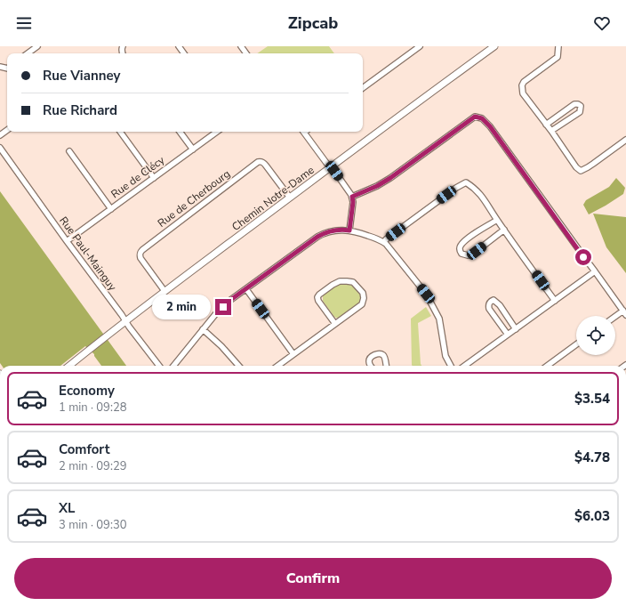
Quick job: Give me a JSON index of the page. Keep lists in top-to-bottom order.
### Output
{
  "streets": {
    "street": [
      "Rue de Clécy",
      "Rue de Cherbourg",
      "Chemin Notre-Dame",
      "Rue Paul-Mainguy"
    ]
  },
  "crossings": [
    ["Rue de Clécy", "Rue Paul-Mainguy"],
    ["Rue de Cherbourg", "Chemin Notre-Dame"],
    ["Chemin Notre-Dame", "Rue Paul-Mainguy"]
  ],
  "page": {
    "header": "Zipcab",
    "banner": ["Rue Vianney", "Rue Richard"],
    "bubble": "2 min",
    "list": [
      {
        "name": "Economy",
        "note": "1 min · 09:28",
        "value": "$3.54"
      },
      {
        "name": "Comfort",
        "note": "2 min · 09:29",
        "value": "$4.78"
      },
      {
        "name": "XL",
        "note": "3 min · 09:30",
        "value": "$6.03"
      }
    ],
    "buttons": "Confirm"
  }
}
